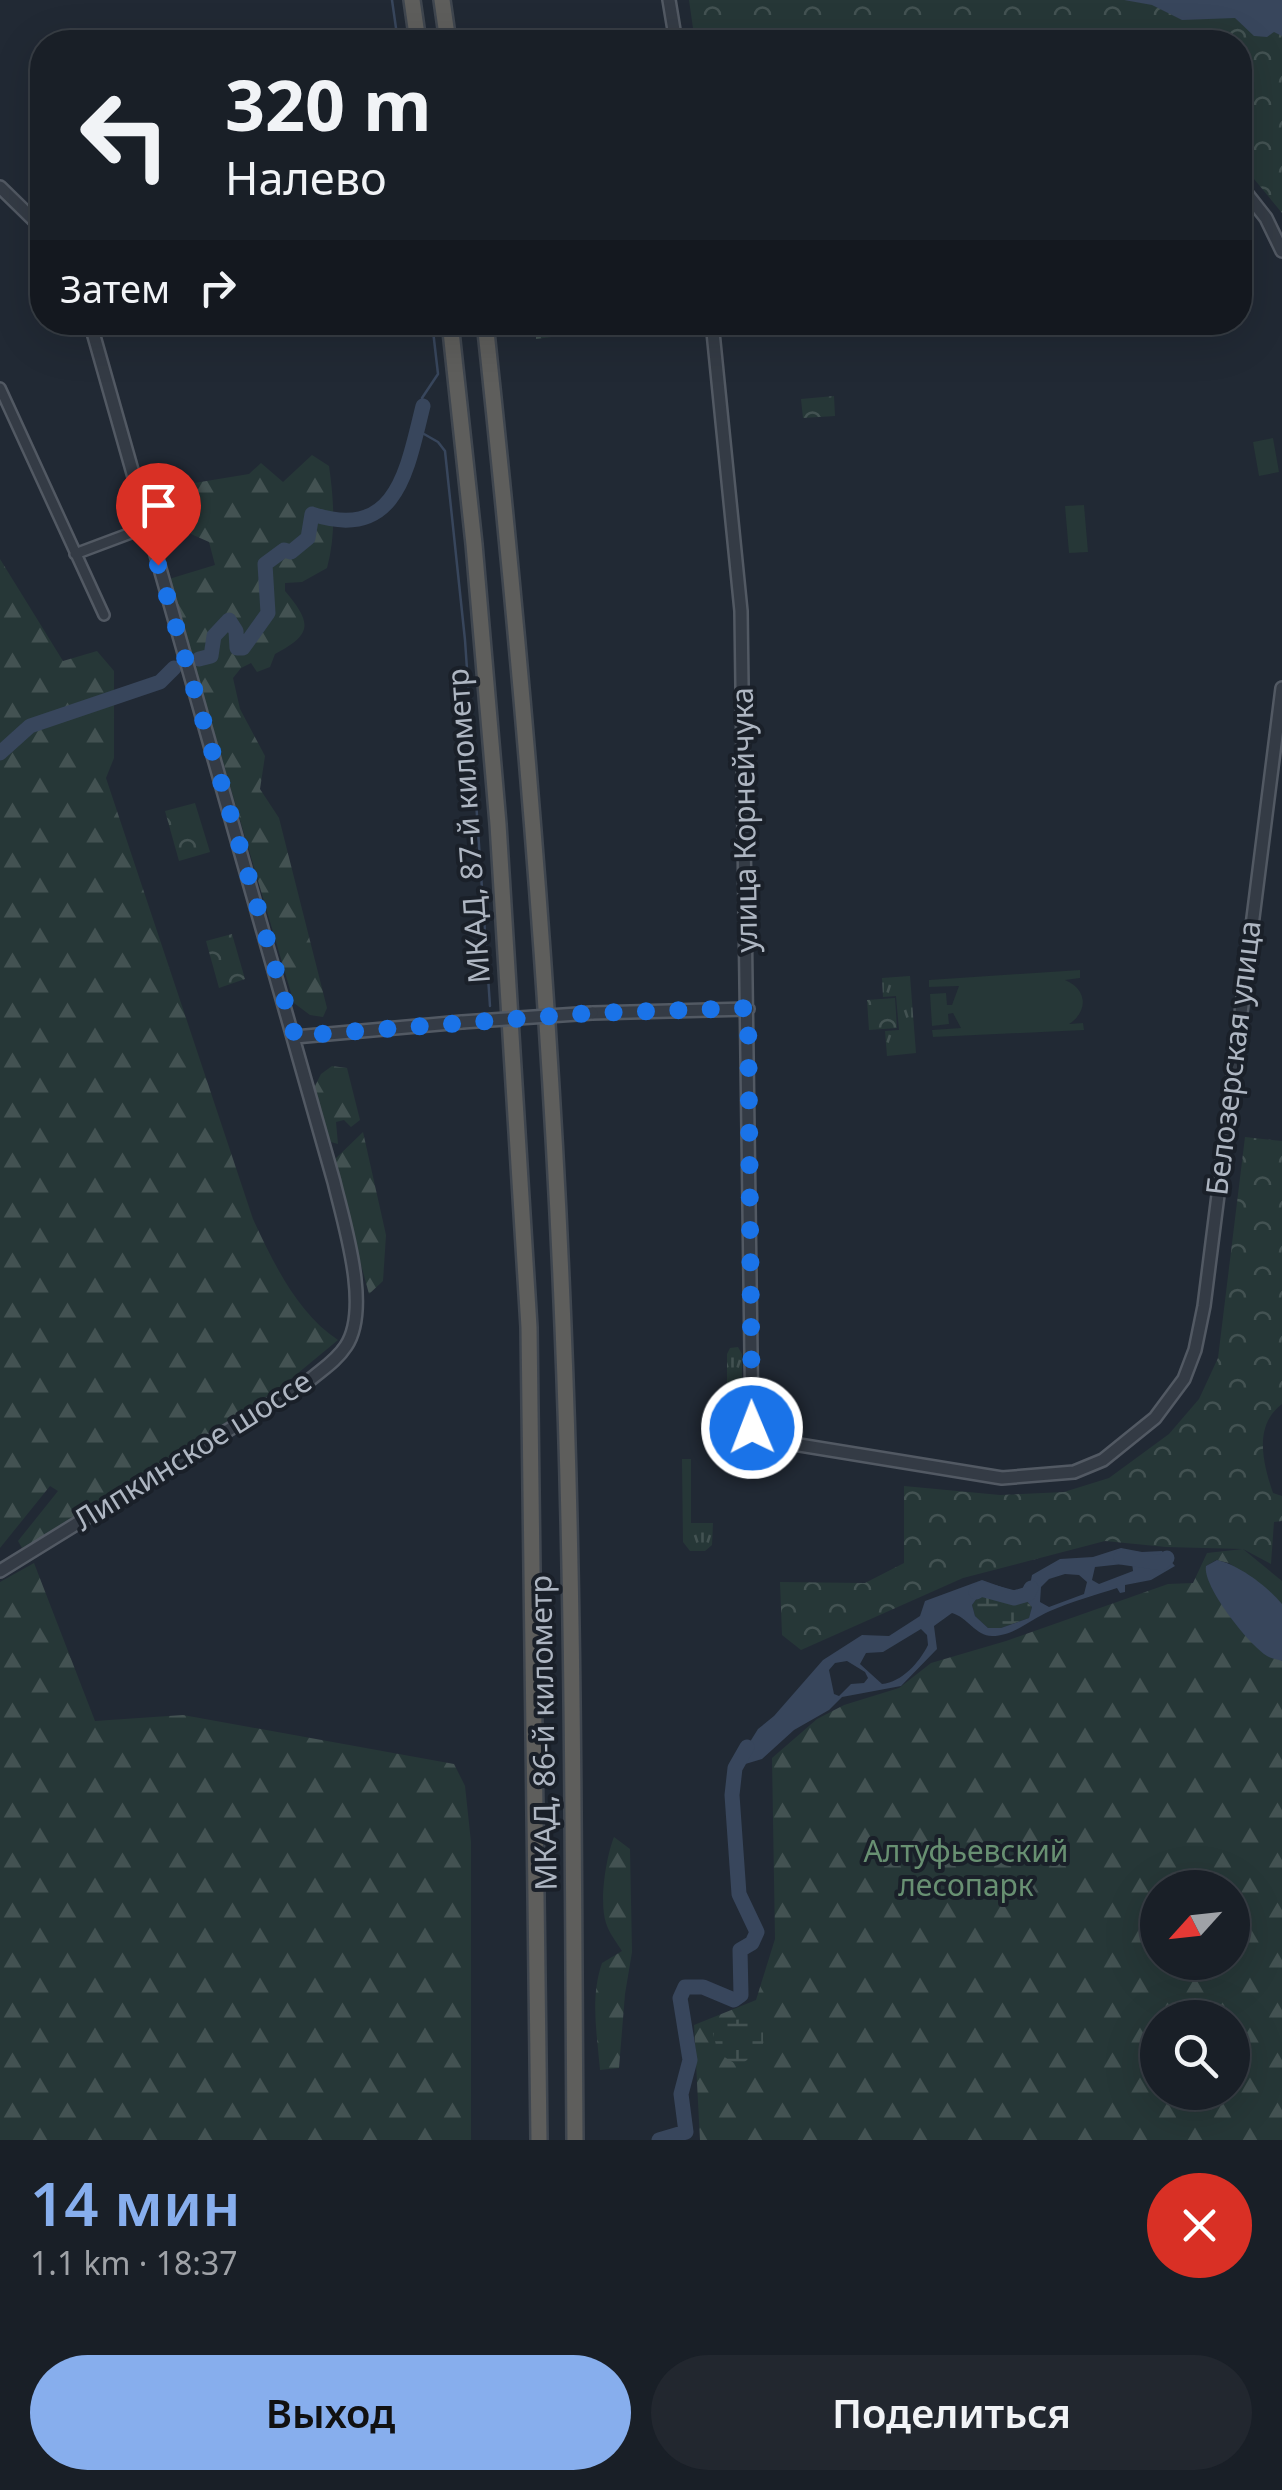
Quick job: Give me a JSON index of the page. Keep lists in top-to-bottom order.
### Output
{
  "streets": {
    "highway": ["МКАД, 87-й километр", "МКАД, 86-й километр"],
    "street": ["улица Корнейчука", "Белозерская улица", "Липкинское шоссе"]
  },
  "crossings": [
    ["улица Корнейчука", "Белозерская улица"],
    ["МКАД, 87-й километр", "МКАД, 86-й километр"]
  ],
  "parks": ["Алтуфьевский лесопарк"],
  "north": "bottom left",
  "page": {
    "turn": ["320 m", "Налево"],
    "then": "Затем",
    "heading": ["14 мин", "1.1 km · 18:37"],
    "buttons": ["Выход", "Поделиться"]
  }
}
